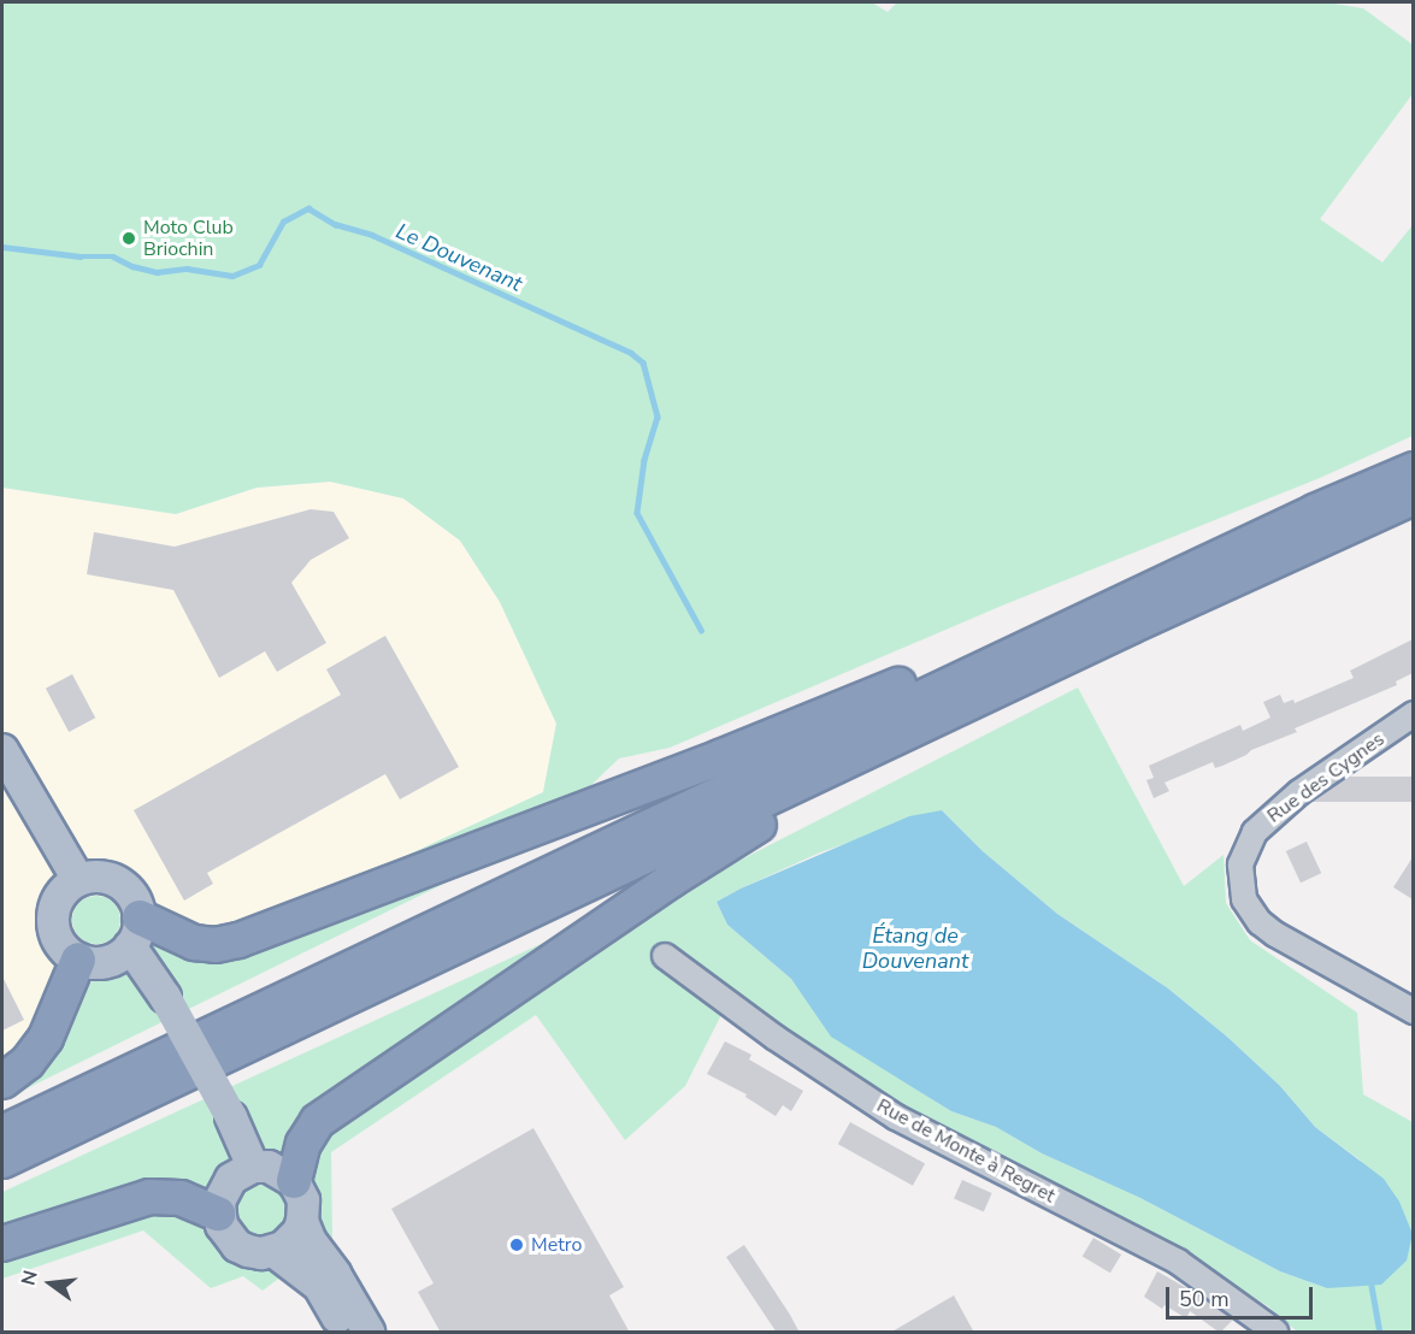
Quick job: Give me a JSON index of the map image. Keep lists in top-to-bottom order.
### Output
{
  "streets": {
    "street": ["Rue des Cygnes", "Rue de Monte à Regret"]
  },
  "water": ["Le Douvenant", "Étang de Douvenant"],
  "places": ["Moto Club Briochin", "Metro"],
  "scale_bar": "50 m",
  "north": "left"
}
